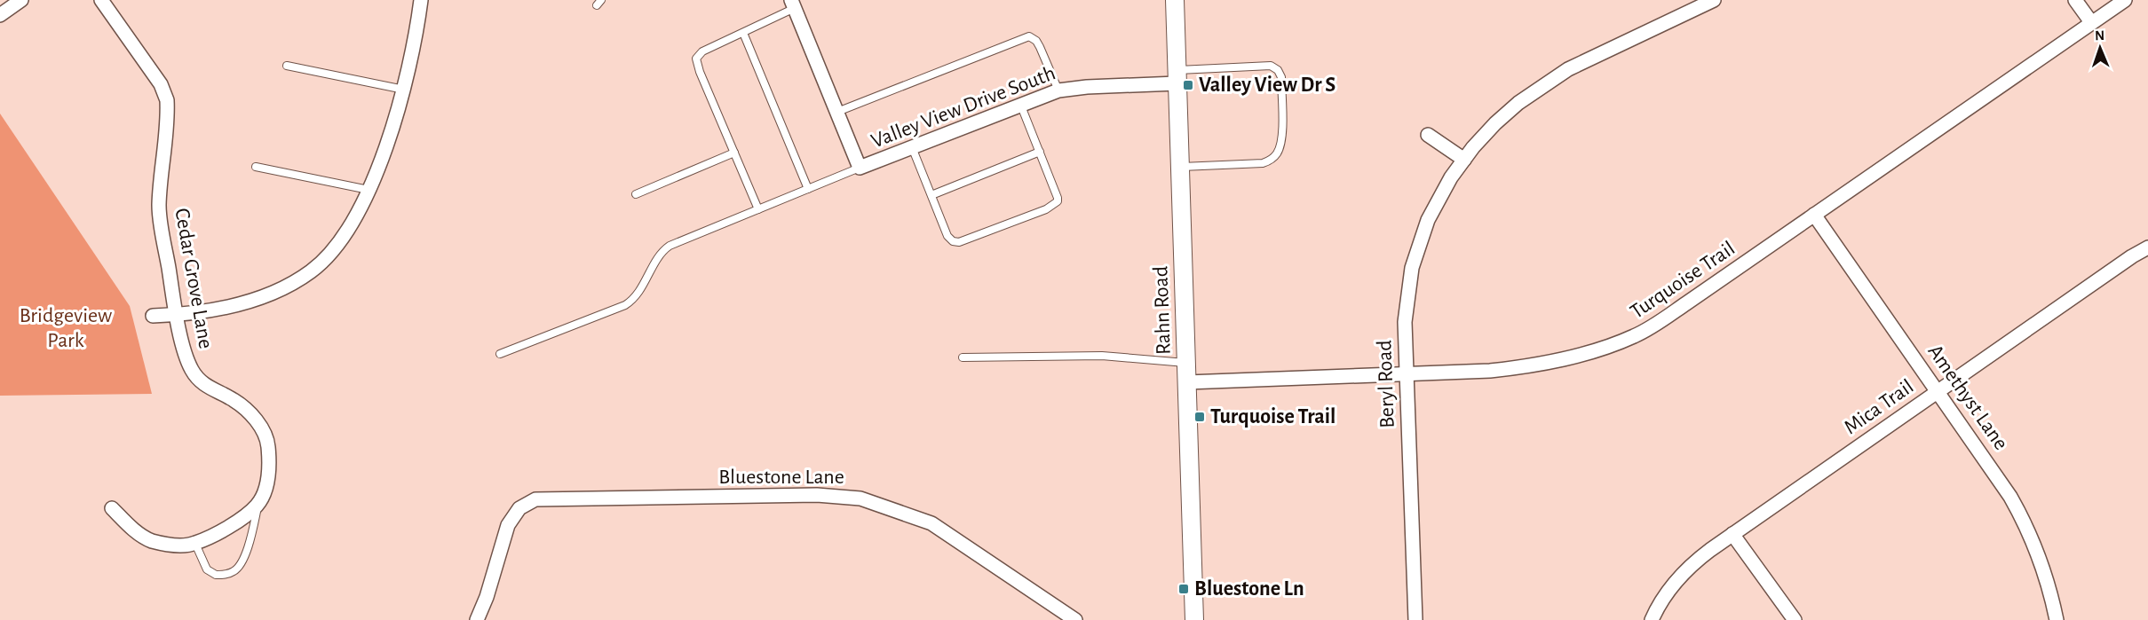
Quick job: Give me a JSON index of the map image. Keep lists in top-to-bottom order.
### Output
{
  "streets": {
    "street": [
      "Valley View Drive South",
      "Cedar Grove Lane",
      "Turquoise Trail",
      "Rahn Road",
      "Beryl Road",
      "Amethyst Lane",
      "Mica Trail",
      "Bluestone Lane"
    ]
  },
  "crossings": [
    ["Valley View Drive South", "Rahn Road"],
    ["Turquoise Trail", "Rahn Road"],
    ["Turquoise Trail", "Beryl Road"],
    ["Turquoise Trail", "Amethyst Lane"],
    ["Amethyst Lane", "Mica Trail"]
  ],
  "parks": ["Bridgeview Park"],
  "places": {
    "transit": ["Valley View Dr S", "Turquoise Trail", "Bluestone Ln"]
  },
  "north": "top"
}
